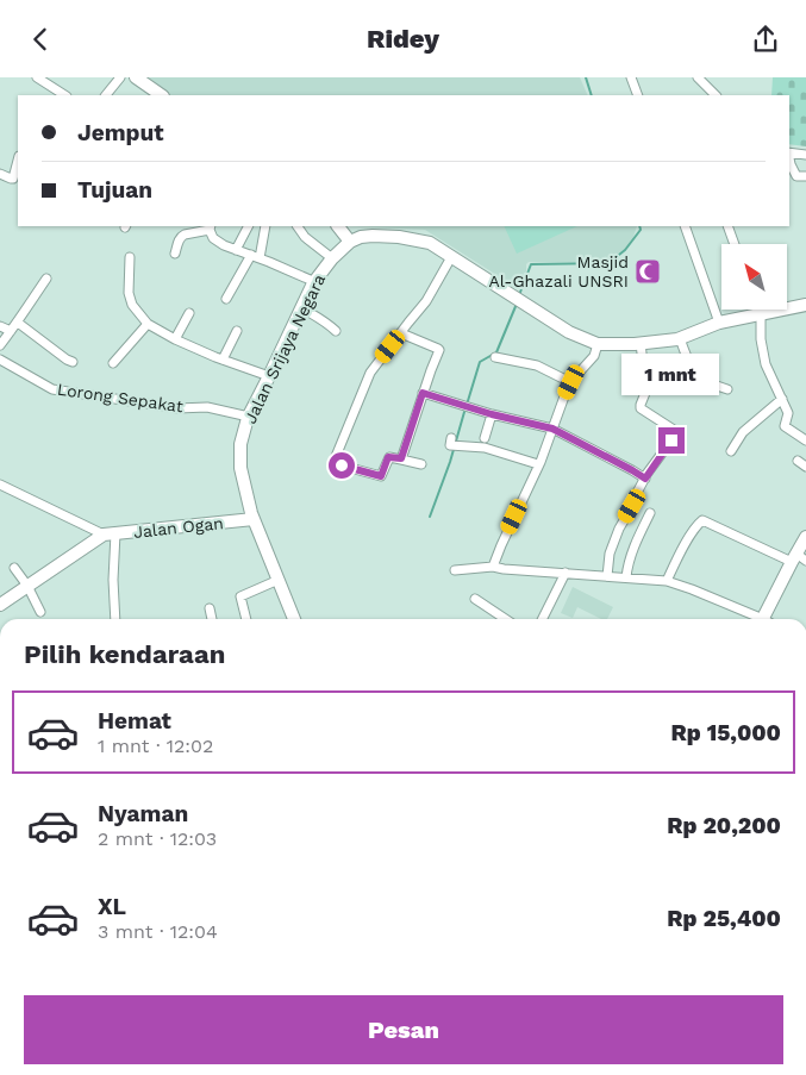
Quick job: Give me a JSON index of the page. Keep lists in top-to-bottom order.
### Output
{
  "streets": {
    "main road": ["Jalan Srijaya Negara", "Jalan Ogan"],
    "street": ["Lorong Sepakat"]
  },
  "crossings": [
    ["Jalan Srijaya Negara", "Lorong Sepakat"],
    ["Jalan Srijaya Negara", "Jalan Ogan"]
  ],
  "places": {
    "mosque": ["Masjid Al-Ghazali UNSRI"]
  },
  "north": "top left",
  "page": {
    "header": "Ridey",
    "banner": ["Jemput", "Tujuan"],
    "bubble": "1 mnt",
    "heading": "Pilih kendaraan",
    "list": [
      {
        "name": "Hemat",
        "note": "1 mnt · 12:02",
        "value": "Rp 15,000"
      },
      {
        "name": "Nyaman",
        "note": "2 mnt · 12:03",
        "value": "Rp 20,200"
      },
      {
        "name": "XL",
        "note": "3 mnt · 12:04",
        "value": "Rp 25,400"
      }
    ],
    "buttons": "Pesan"
  }
}
